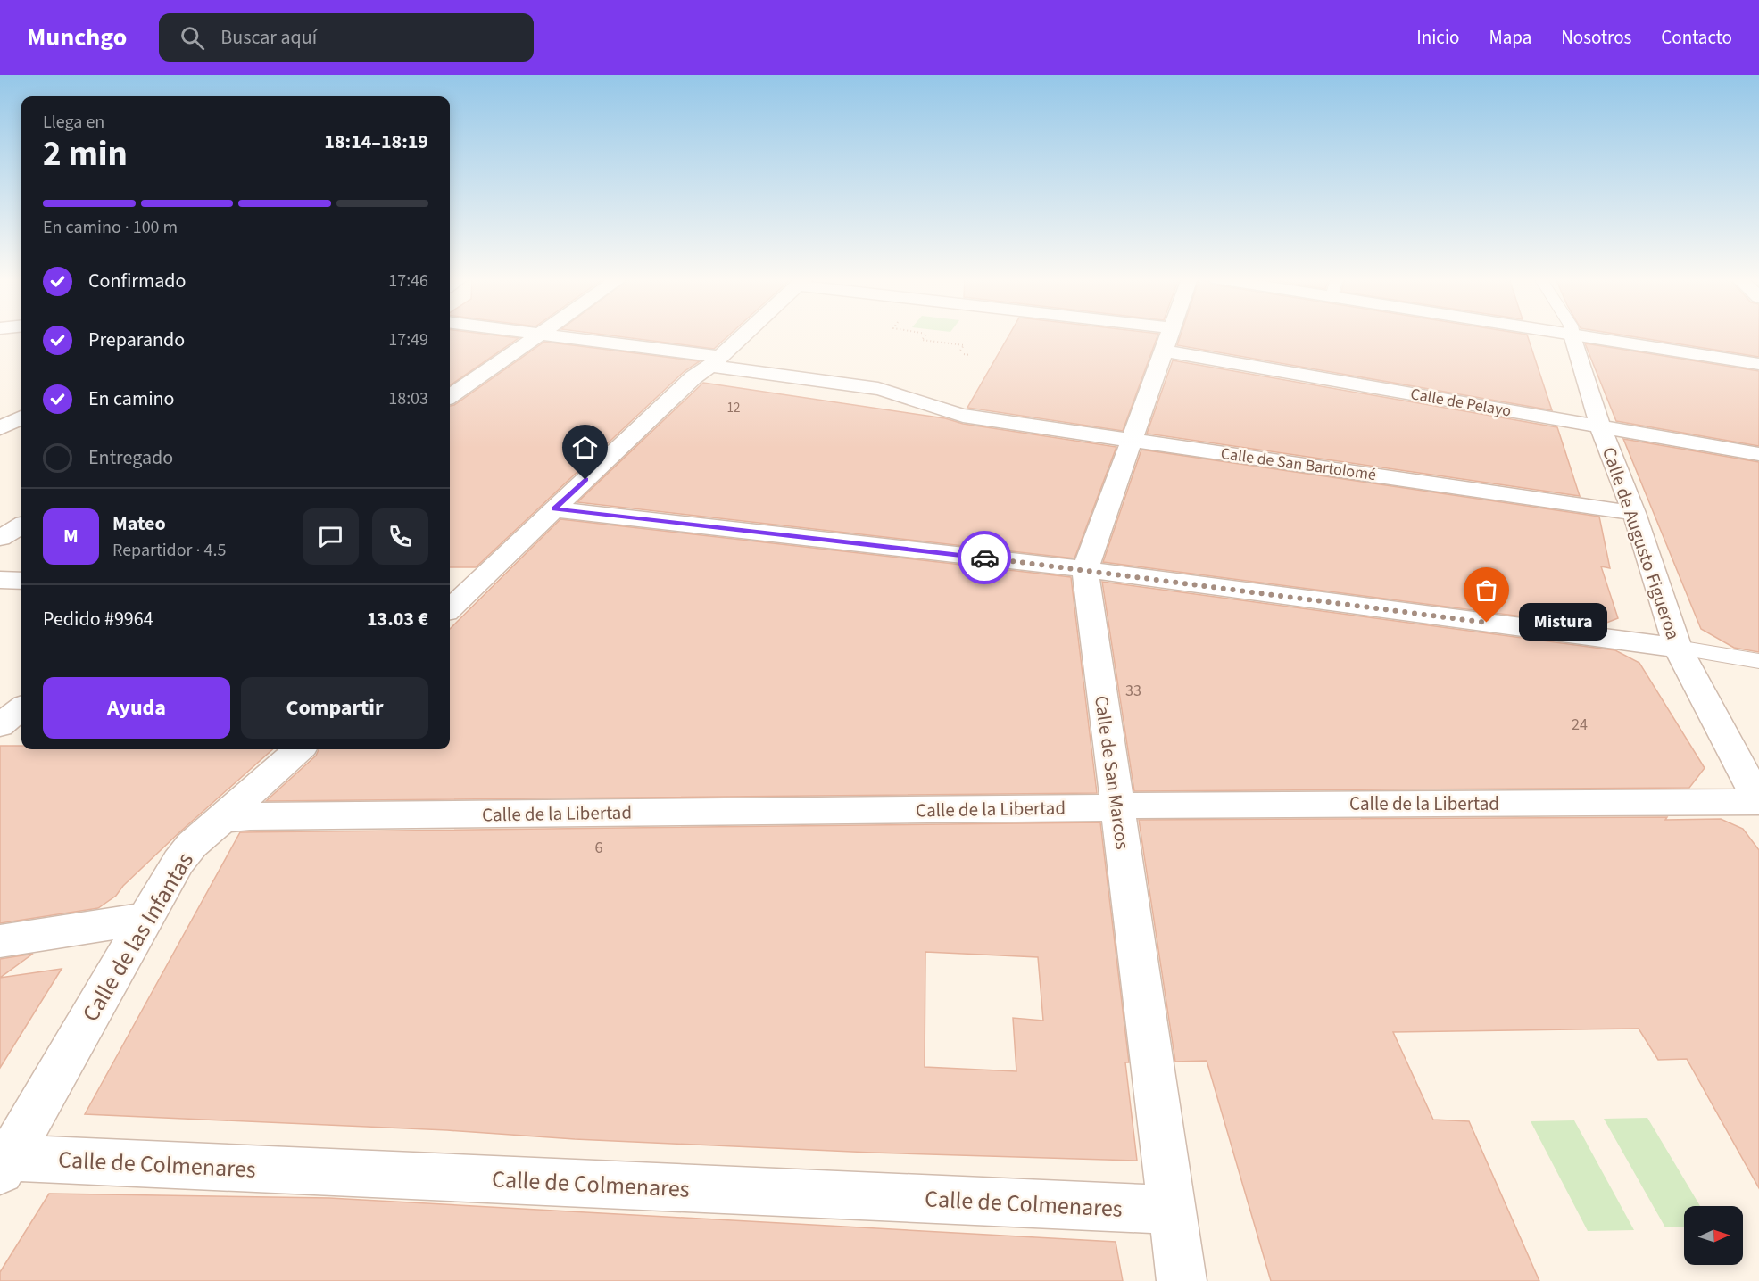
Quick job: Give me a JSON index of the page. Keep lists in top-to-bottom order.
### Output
{
  "streets": {
    "street": [
      "Calle de Pelayo",
      "Calle de San Bartolomé",
      "Calle de Augusto Figueroa",
      "Calle de San Marcos",
      "Calle de la Libertad",
      "Calle de las Infantas",
      "Calle de Colmenares"
    ]
  },
  "crossings": [
    ["Calle de Pelayo", "Calle de Augusto Figueroa"],
    ["Calle de Pelayo", "Calle de San Marcos"],
    ["Calle de San Bartolomé", "Calle de Augusto Figueroa"],
    ["Calle de San Bartolomé", "Calle de San Marcos"],
    ["Calle de Augusto Figueroa", "Calle de la Libertad"],
    ["Calle de San Marcos", "Calle de la Libertad"],
    ["Calle de San Marcos", "Calle de Colmenares"],
    ["Calle de la Libertad", "Calle de las Infantas"],
    ["Calle de las Infantas", "Calle de Colmenares"]
  ],
  "places": ["Mistura"],
  "house_numbers": [
    "12",
    "33",
    "24",
    "6"
  ],
  "north": "right",
  "page": {
    "header": "Munchgo",
    "search": "Buscar aquí",
    "nav": [
      "Inicio",
      "Mapa",
      "Nosotros",
      "Contacto"
    ],
    "heading": ["2 min", "Llega en", "18:14–18:19"],
    "panel": [
      "Mateo",
      "Repartidor · 4.5",
      "Pedido #9964",
      "13.03 €"
    ],
    "bar": "En camino · 100 m",
    "list": [
      ["Confirmado", "17:46"],
      ["Preparando", "17:49"],
      ["En camino", "18:03"],
      "Entregado"
    ],
    "round": "M",
    "bubble": "Mistura",
    "buttons": ["Ayuda", "Compartir"]
  }
}
